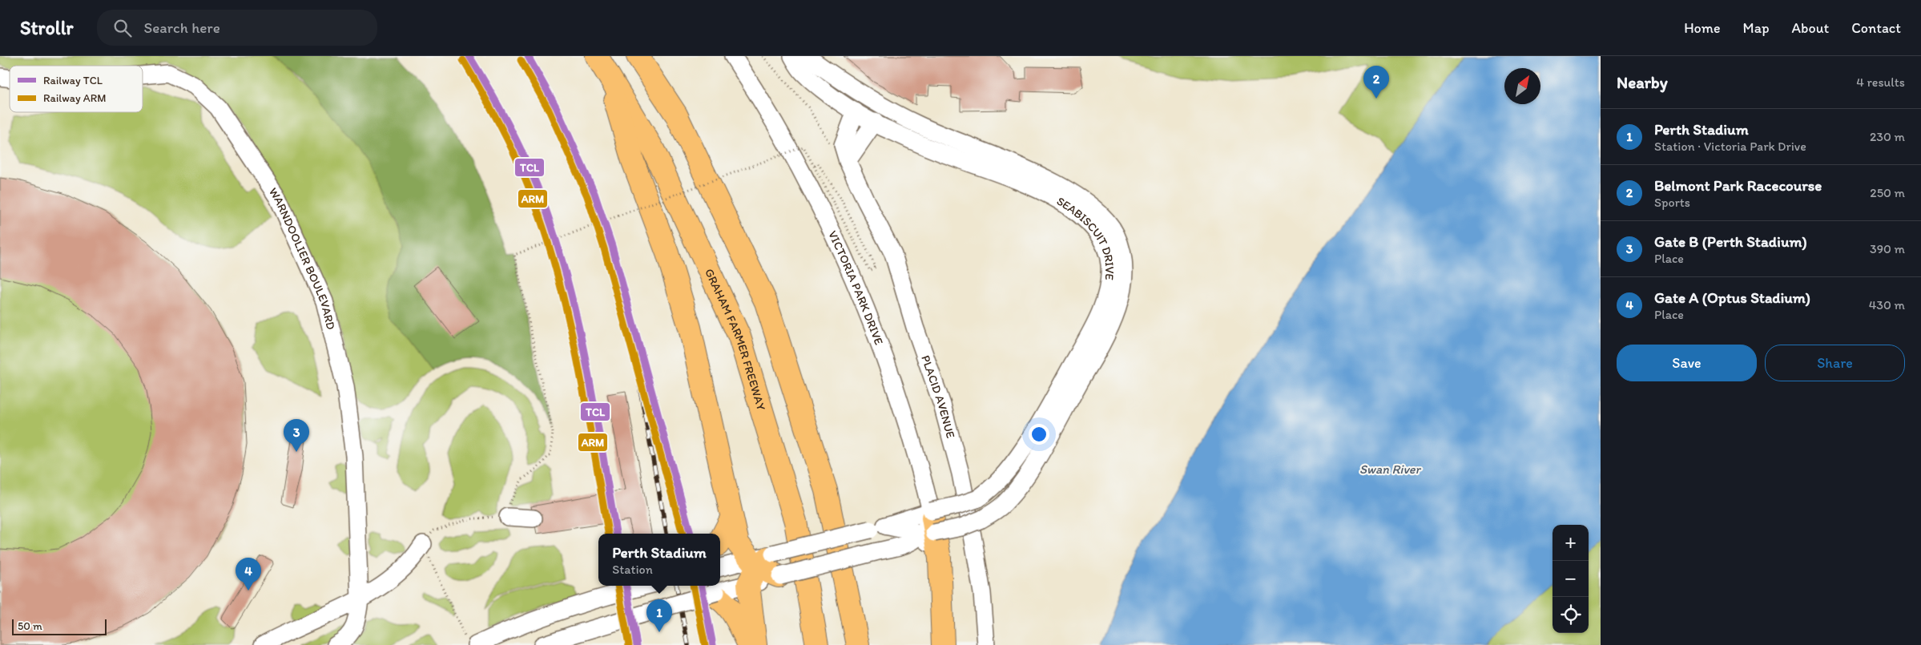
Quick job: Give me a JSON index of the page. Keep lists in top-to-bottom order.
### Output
{
  "streets": {
    "highway": ["GRAHAM FARMER FREEWAY"],
    "street": [
      "SEABISCUIT DRIVE",
      "WARNDOOLIER BOULEVARD",
      "VICTORIA PARK DRIVE",
      "PLACID AVENUE"
    ]
  },
  "crossings": [
    ["SEABISCUIT DRIVE", "VICTORIA PARK DRIVE"],
    ["SEABISCUIT DRIVE", "PLACID AVENUE"]
  ],
  "water": ["Swan River"],
  "lines": ["rail line TCL", "rail line ARM"],
  "legend": ["Railway TCL", "Railway ARM"],
  "scale_bar": "50 m",
  "north": "top right",
  "page": {
    "header": "Strollr",
    "search": "Search here",
    "nav": [
      "Home",
      "Map",
      "About",
      "Contact"
    ],
    "heading": ["Nearby", "4 results"],
    "pins": [
      "2",
      "3",
      "4",
      "1"
    ],
    "list": [
      {
        "mark": "1",
        "name": "Perth Stadium",
        "note": "Station · Victoria Park Drive",
        "value": "230 m"
      },
      {
        "mark": "2",
        "name": "Belmont Park Racecourse",
        "note": "Sports",
        "value": "250 m"
      },
      {
        "mark": "3",
        "name": "Gate B (Perth Stadium)",
        "note": "Place",
        "value": "390 m"
      },
      {
        "mark": "4",
        "name": "Gate A (Optus Stadium)",
        "note": "Place",
        "value": "430 m"
      }
    ],
    "buttons": ["Save", "Share"],
    "map_buttons": ["+", "−"],
    "popup": ["Perth Stadium", "Station"],
    "scale": "50 m"
  }
}
